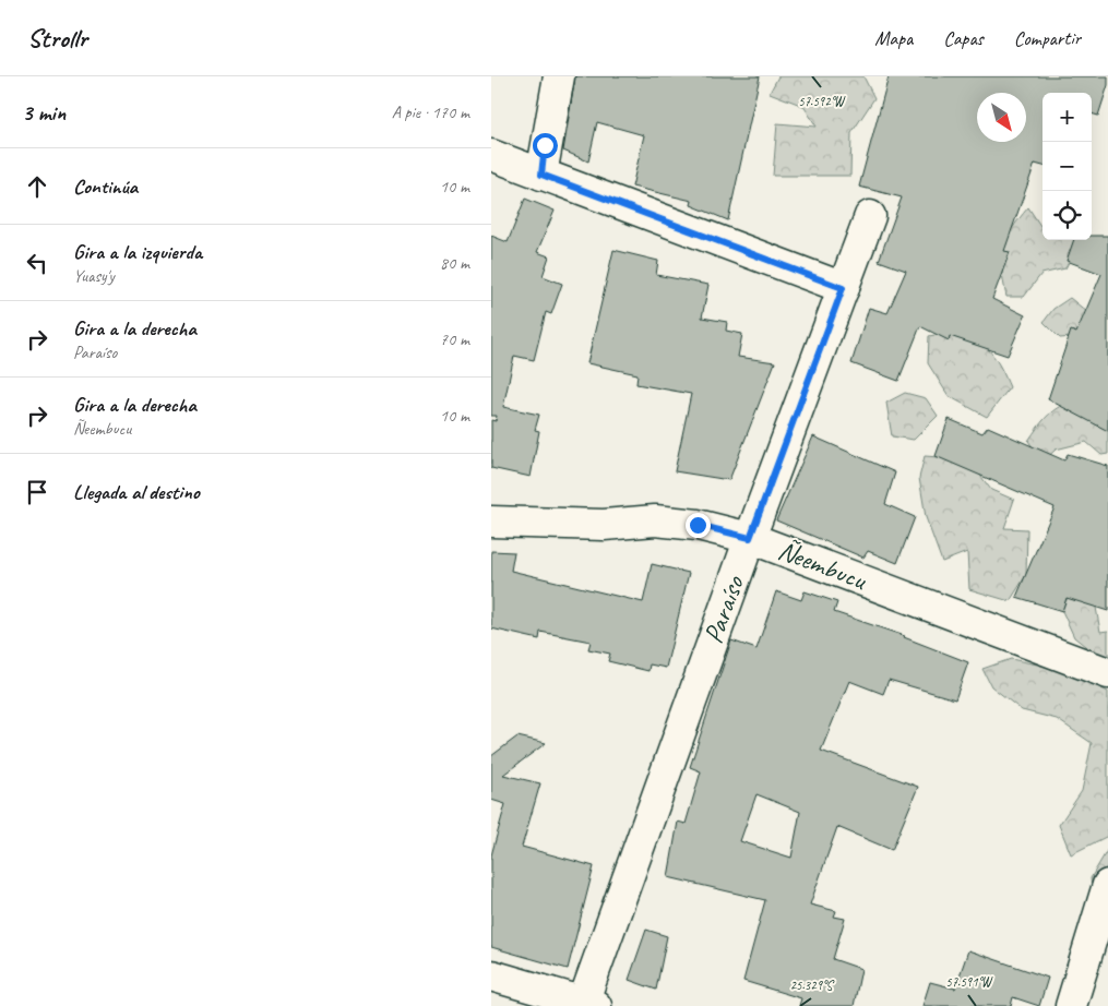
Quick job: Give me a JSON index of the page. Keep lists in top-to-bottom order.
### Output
{
  "streets": {
    "street": ["Ñeembucu", "Paraíso"]
  },
  "crossings": [
    ["Ñeembucu", "Paraíso"]
  ],
  "north": "bottom right",
  "page": {
    "header": "Strollr",
    "nav": ["Mapa", "Capas", "Compartir"],
    "heading": ["3 min", "A pie · 170 m"],
    "map_buttons": ["+", "−"],
    "list": [
      ["Continúa", "10 m"],
      ["Gira a la izquierda", "Yuasy'y", "80 m"],
      ["Gira a la derecha", "Paraíso", "70 m"],
      ["Gira a la derecha", "Ñeembucu", "10 m"],
      "Llegada al destino"
    ]
  },
  "coordinates": ["57.592°W", "57.591°W", "25.329°S"]
}
